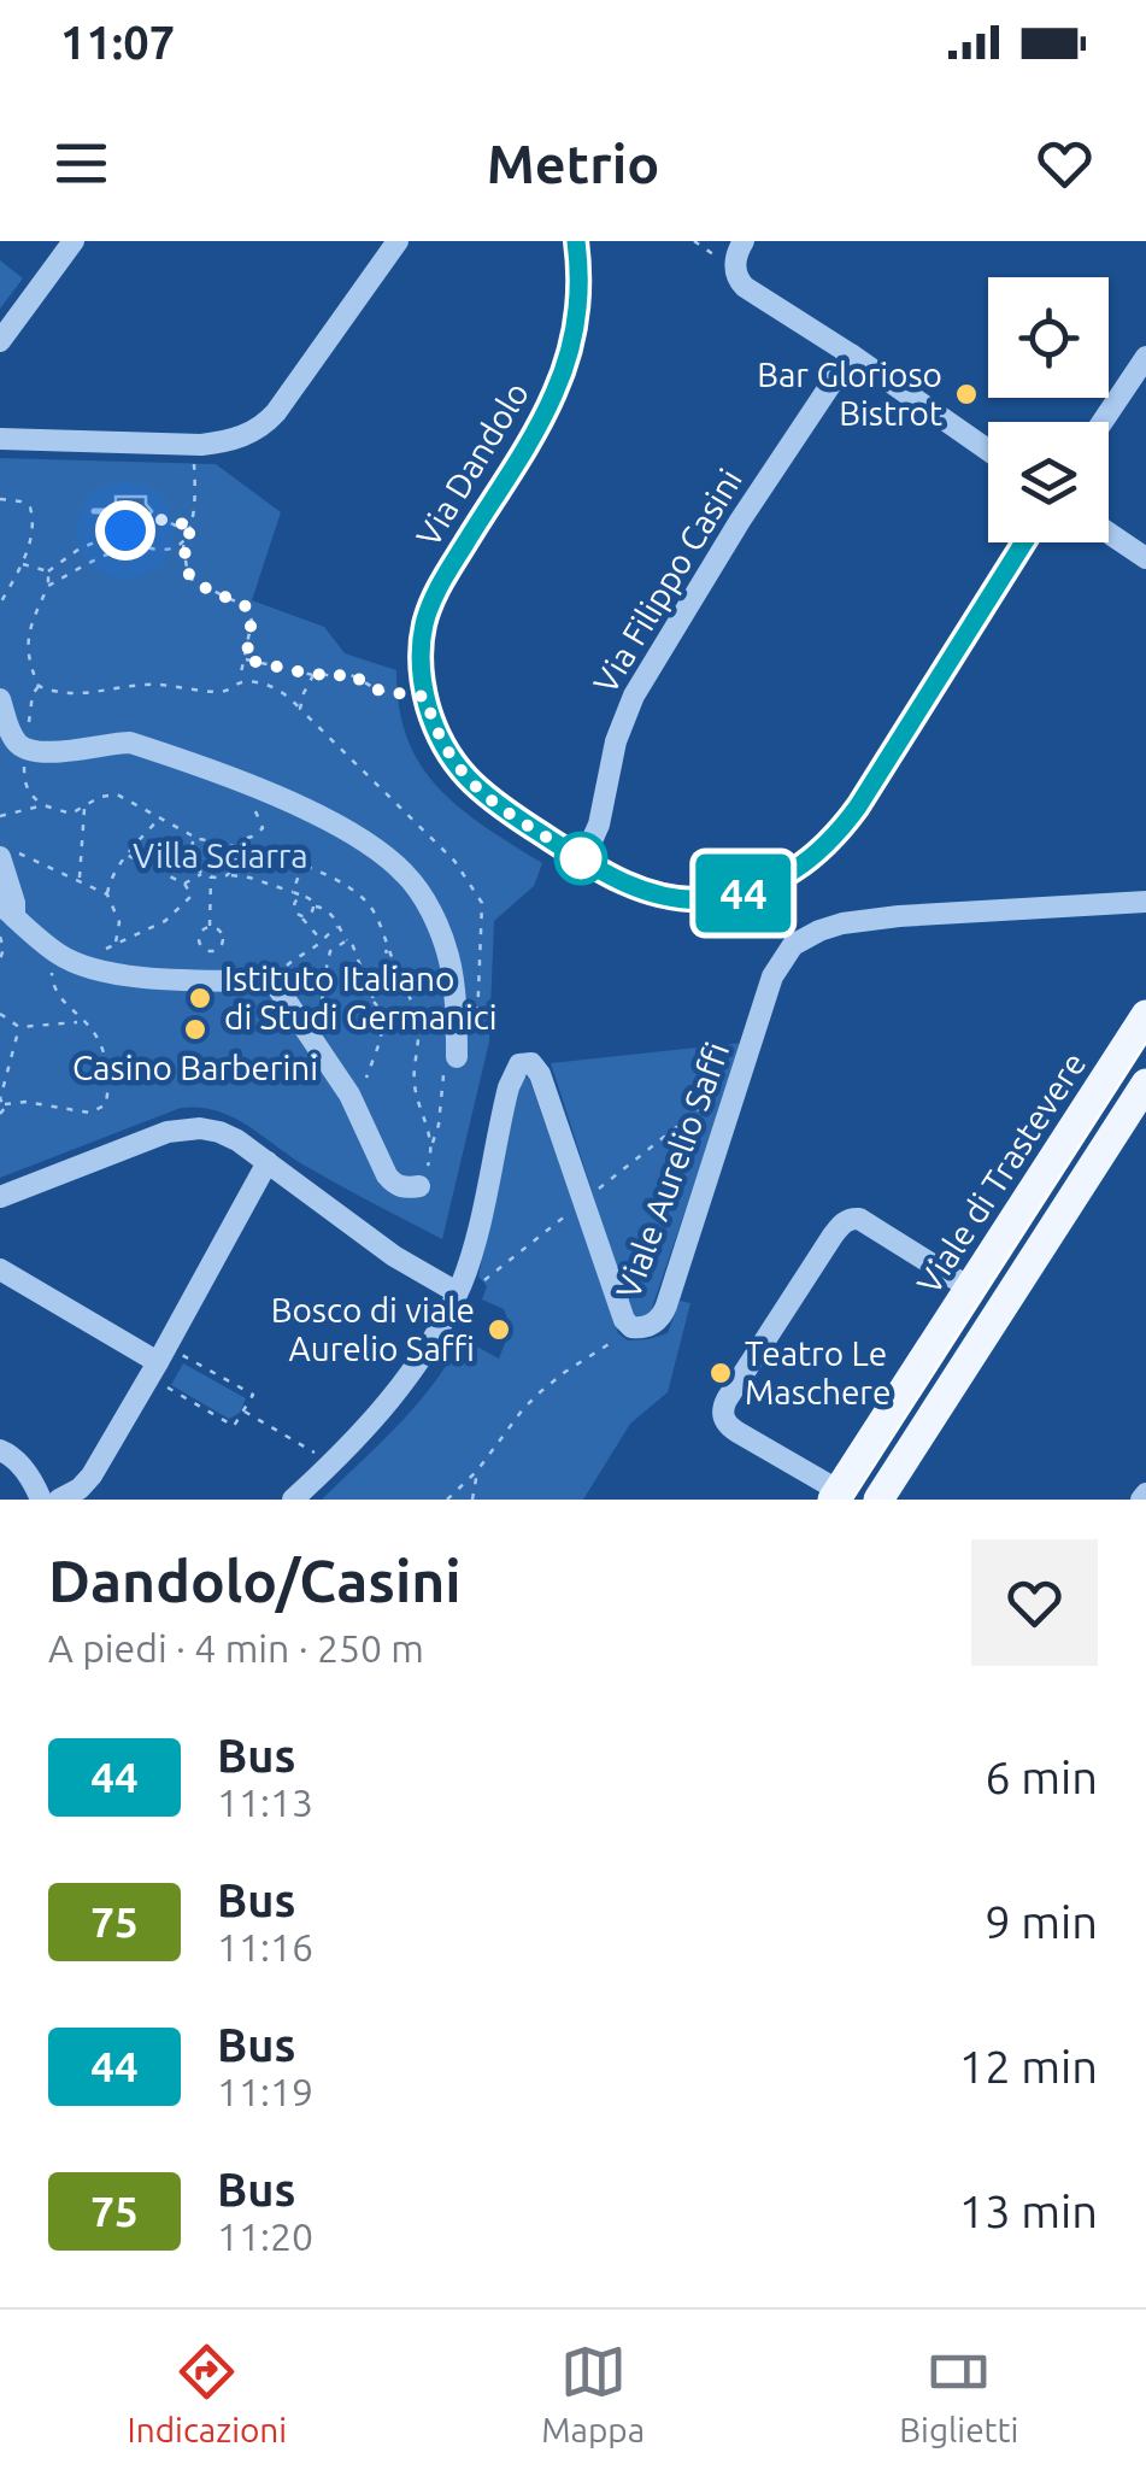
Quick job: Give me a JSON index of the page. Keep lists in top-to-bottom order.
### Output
{
  "streets": {
    "main road": ["Viale di Trastevere"],
    "street": ["Via Dandolo", "Via Filippo Casini", "Viale Aurelio Saffi"]
  },
  "crossings": [
    ["Via Dandolo", "Via Filippo Casini"]
  ],
  "parks": ["Villa Sciarra"],
  "places": [
    "Bar Glorioso Bistrot",
    "Istituto Italiano di Studi Germanici",
    "Casino Barberini",
    "Bosco di viale Aurelio Saffi",
    "Teatro Le Maschere"
  ],
  "lines": ["bus line 44"],
  "page": {
    "status": "11:07",
    "header": "Metrio",
    "on_map": "44",
    "heading": ["Dandolo/Casini", "A piedi · 4 min · 250 m"],
    "list": [
      {
        "mark": "44",
        "name": "Bus",
        "note": "11:13",
        "value": "6 min"
      },
      {
        "mark": "75",
        "name": "Bus",
        "note": "11:16",
        "value": "9 min"
      },
      {
        "mark": "44",
        "name": "Bus",
        "note": "11:19",
        "value": "12 min"
      },
      {
        "mark": "75",
        "name": "Bus",
        "note": "11:20",
        "value": "13 min"
      }
    ],
    "tabs": ["Indicazioni", "Mappa", "Biglietti"]
  }
}
